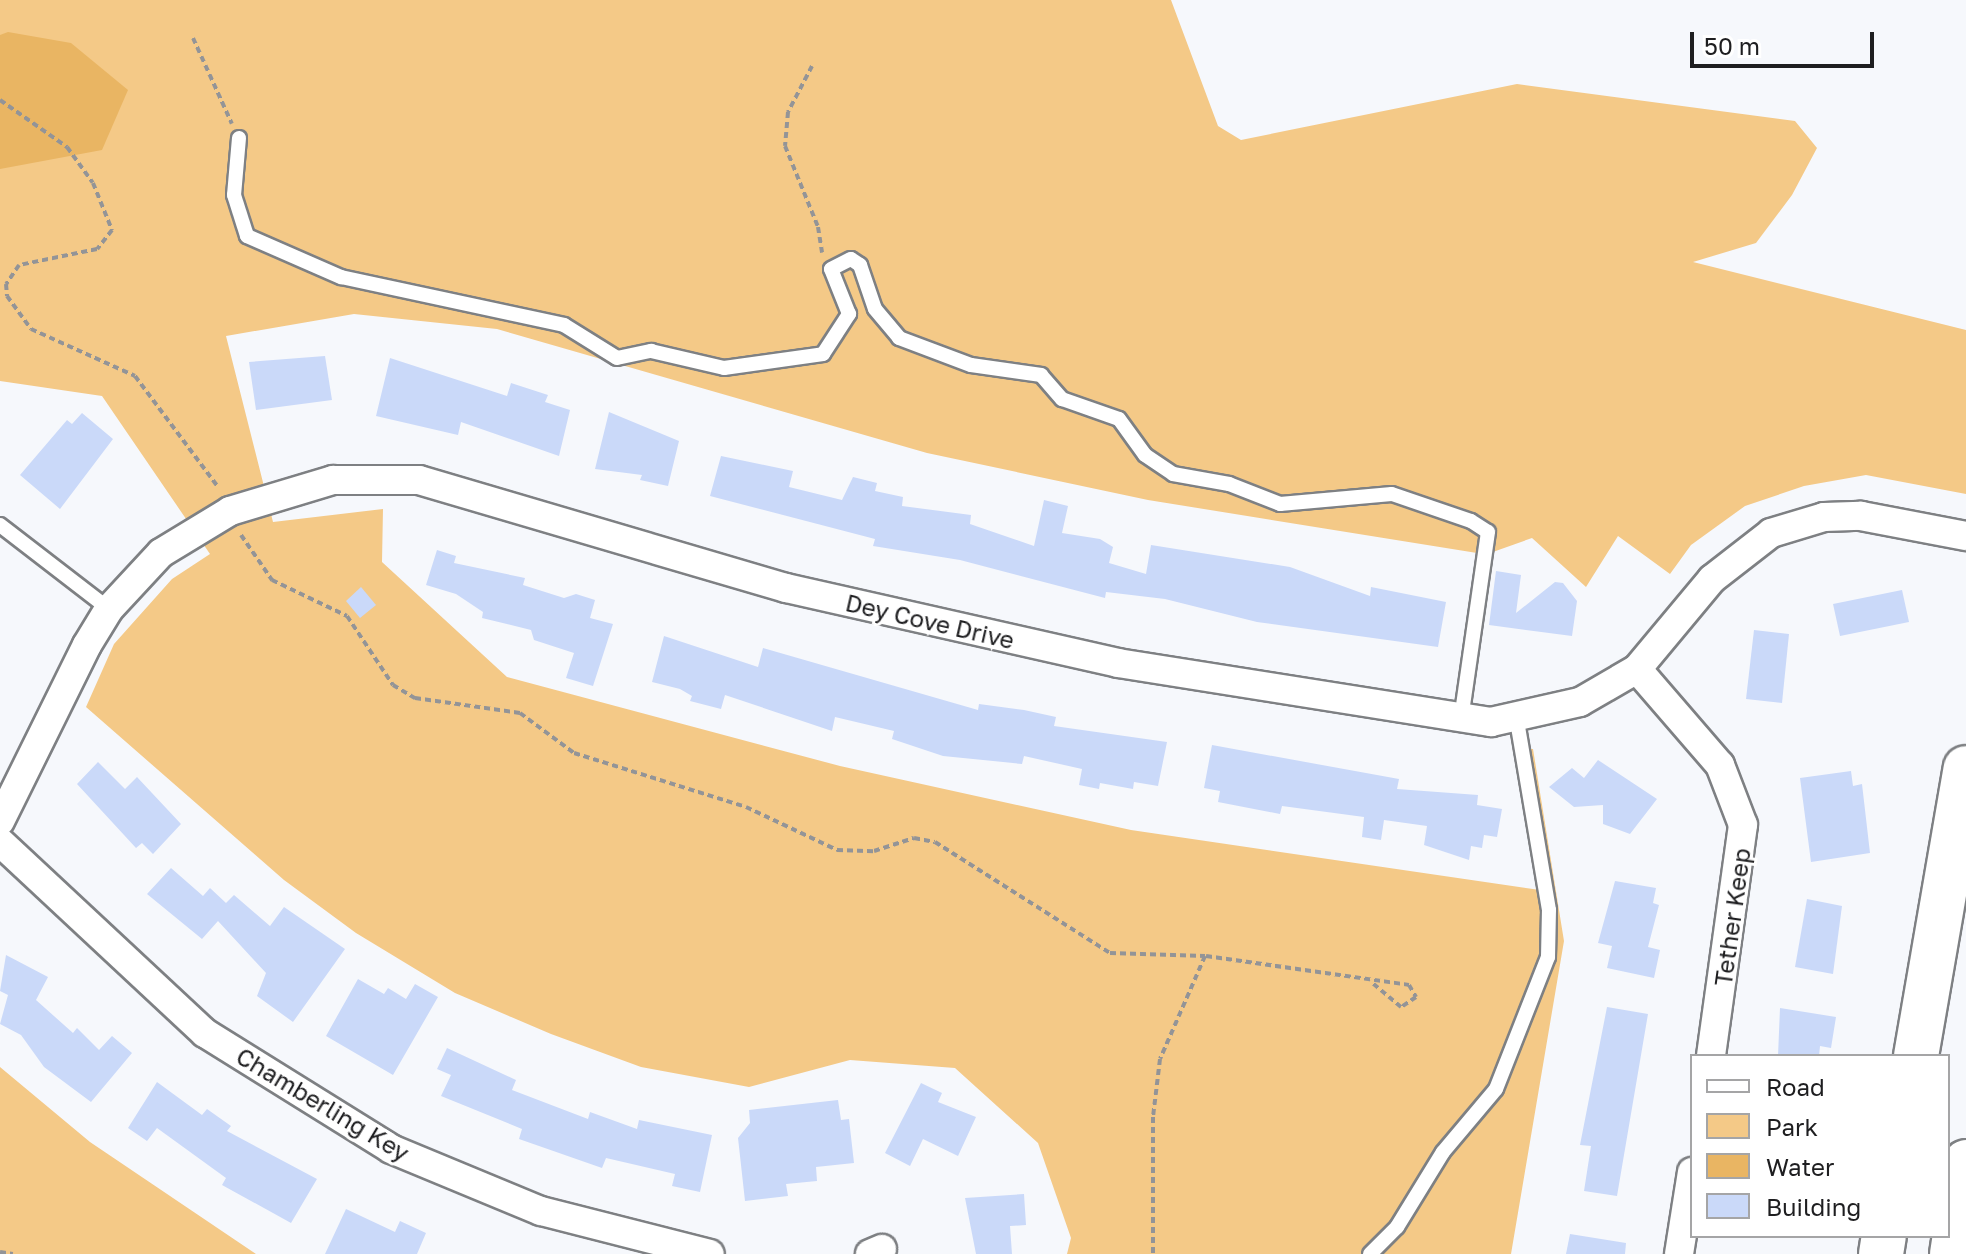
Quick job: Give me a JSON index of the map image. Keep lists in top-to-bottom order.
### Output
{
  "streets": {
    "street": ["Dey Cove Drive", "Tether Keep", "Chamberling Key"]
  },
  "crossings": [
    ["Dey Cove Drive", "Tether Keep"]
  ],
  "legend": [
    "Road",
    "Park",
    "Water",
    "Building"
  ],
  "scale_bar": "50 m"
}
